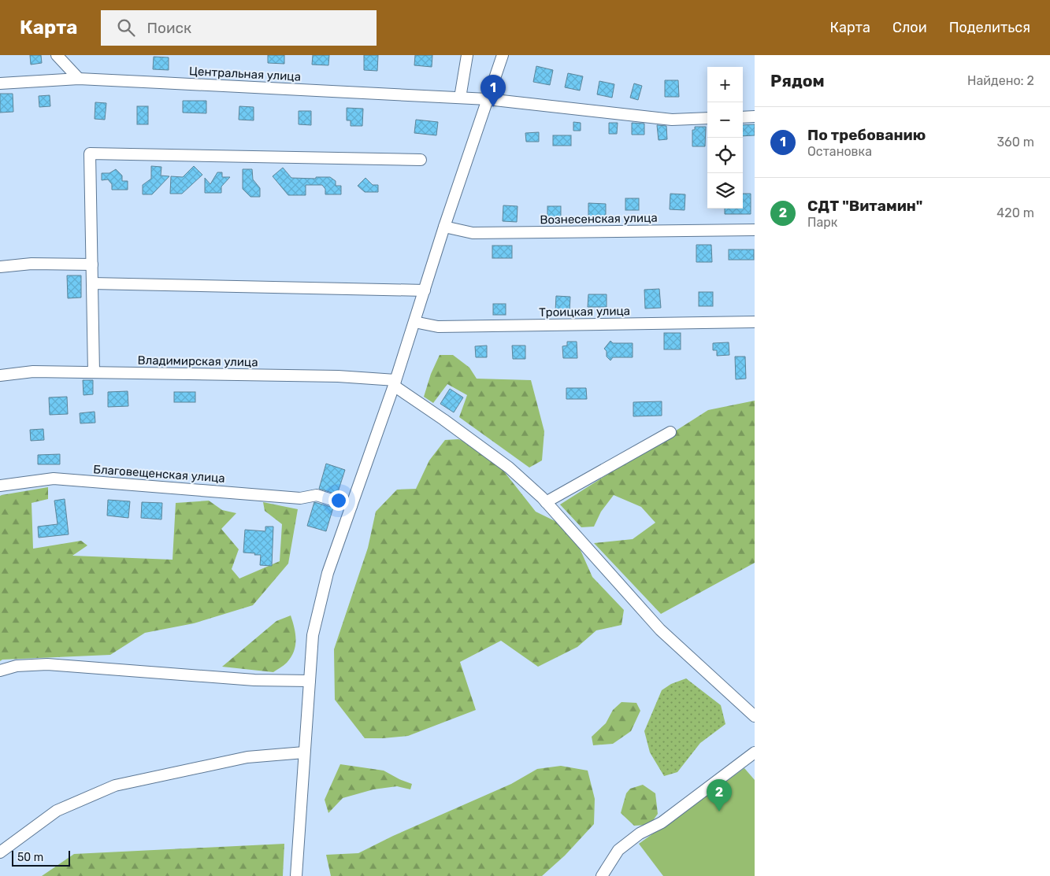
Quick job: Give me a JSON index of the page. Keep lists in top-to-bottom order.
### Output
{
  "streets": {
    "street": [
      "Центральная улица",
      "Вознесенская улица",
      "Троицкая улица",
      "Владимирская улица",
      "Благовещенская улица"
    ]
  },
  "scale_bar": "50 m",
  "page": {
    "header": "Карта",
    "search": "Поиск",
    "nav": ["Карта", "Слои", "Поделиться"],
    "heading": ["Рядом", "Найдено: 2"],
    "map_buttons": ["+", "−"],
    "pins": ["1", "2"],
    "list": [
      {
        "mark": "1",
        "name": "По требованию",
        "note": "Остановка",
        "value": "360 m"
      },
      {
        "mark": "2",
        "name": "СДТ \"Витамин\"",
        "note": "Парк",
        "value": "420 m"
      }
    ],
    "scale": "50 m"
  }
}
